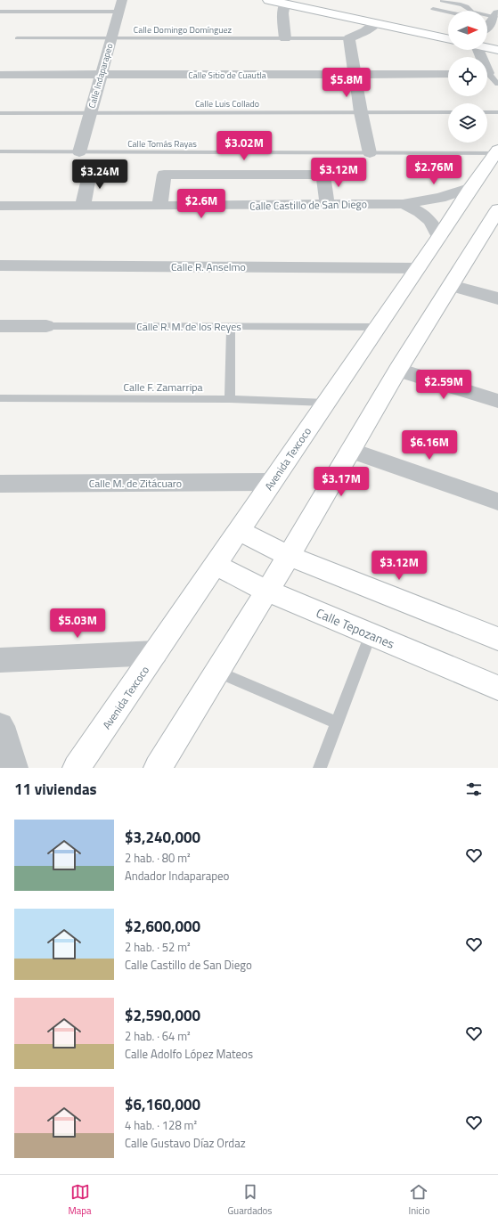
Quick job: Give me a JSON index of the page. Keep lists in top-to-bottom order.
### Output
{
  "streets": {
    "main road": ["Avenida Texcoco", "Calle Tepozanes"],
    "street": [
      "Calle Sitio de Cuautla",
      "Calle Indaparapeo",
      "Calle Castillo de San Diego",
      "Calle R. Anselmo",
      "Calle R. M. de los Reyes",
      "Calle M. de Zitácuaro"
    ],
    "lane": [
      "Calle Domingo Domínguez",
      "Calle Luis Collado",
      "Calle Tomás Rayas",
      "Calle F. Zamarripa"
    ]
  },
  "crossings": [
    ["Calle Domingo Domínguez", "Calle Indaparapeo"],
    ["Calle Sitio de Cuautla", "Calle Indaparapeo"],
    ["Calle Indaparapeo", "Calle Luis Collado"],
    ["Calle Indaparapeo", "Calle Tomás Rayas"],
    ["Calle Tomás Rayas", "Avenida Texcoco"],
    ["Calle Castillo de San Diego", "Avenida Texcoco"],
    ["Calle R. Anselmo", "Avenida Texcoco"],
    ["Calle R. M. de los Reyes", "Avenida Texcoco"],
    ["Calle F. Zamarripa", "Avenida Texcoco"],
    ["Avenida Texcoco", "Calle M. de Zitácuaro"],
    ["Avenida Texcoco", "Calle Tepozanes"]
  ],
  "north": "right",
  "page": {
    "price": [
      "$5.8M",
      "$3.02M",
      "$2.76M",
      "$3.12M",
      "$3.24M",
      "$2.6M",
      "$2.59M",
      "$6.16M",
      "$3.17M",
      "$3.12M",
      "$5.03M"
    ],
    "heading": "11 viviendas",
    "list": [
      {
        "name": "$3,240,000",
        "note": "2 hab. · 80 m² · Andador Indaparapeo"
      },
      {
        "name": "$2,600,000",
        "note": "2 hab. · 52 m² · Calle Castillo de San Diego"
      },
      {
        "name": "$2,590,000",
        "note": "2 hab. · 64 m² · Calle Adolfo López Mateos"
      },
      {
        "name": "$6,160,000",
        "note": "4 hab. · 128 m² · Calle Gustavo Díaz Ordaz"
      }
    ],
    "tabs": ["Mapa", "Guardados", "Inicio"]
  }
}
